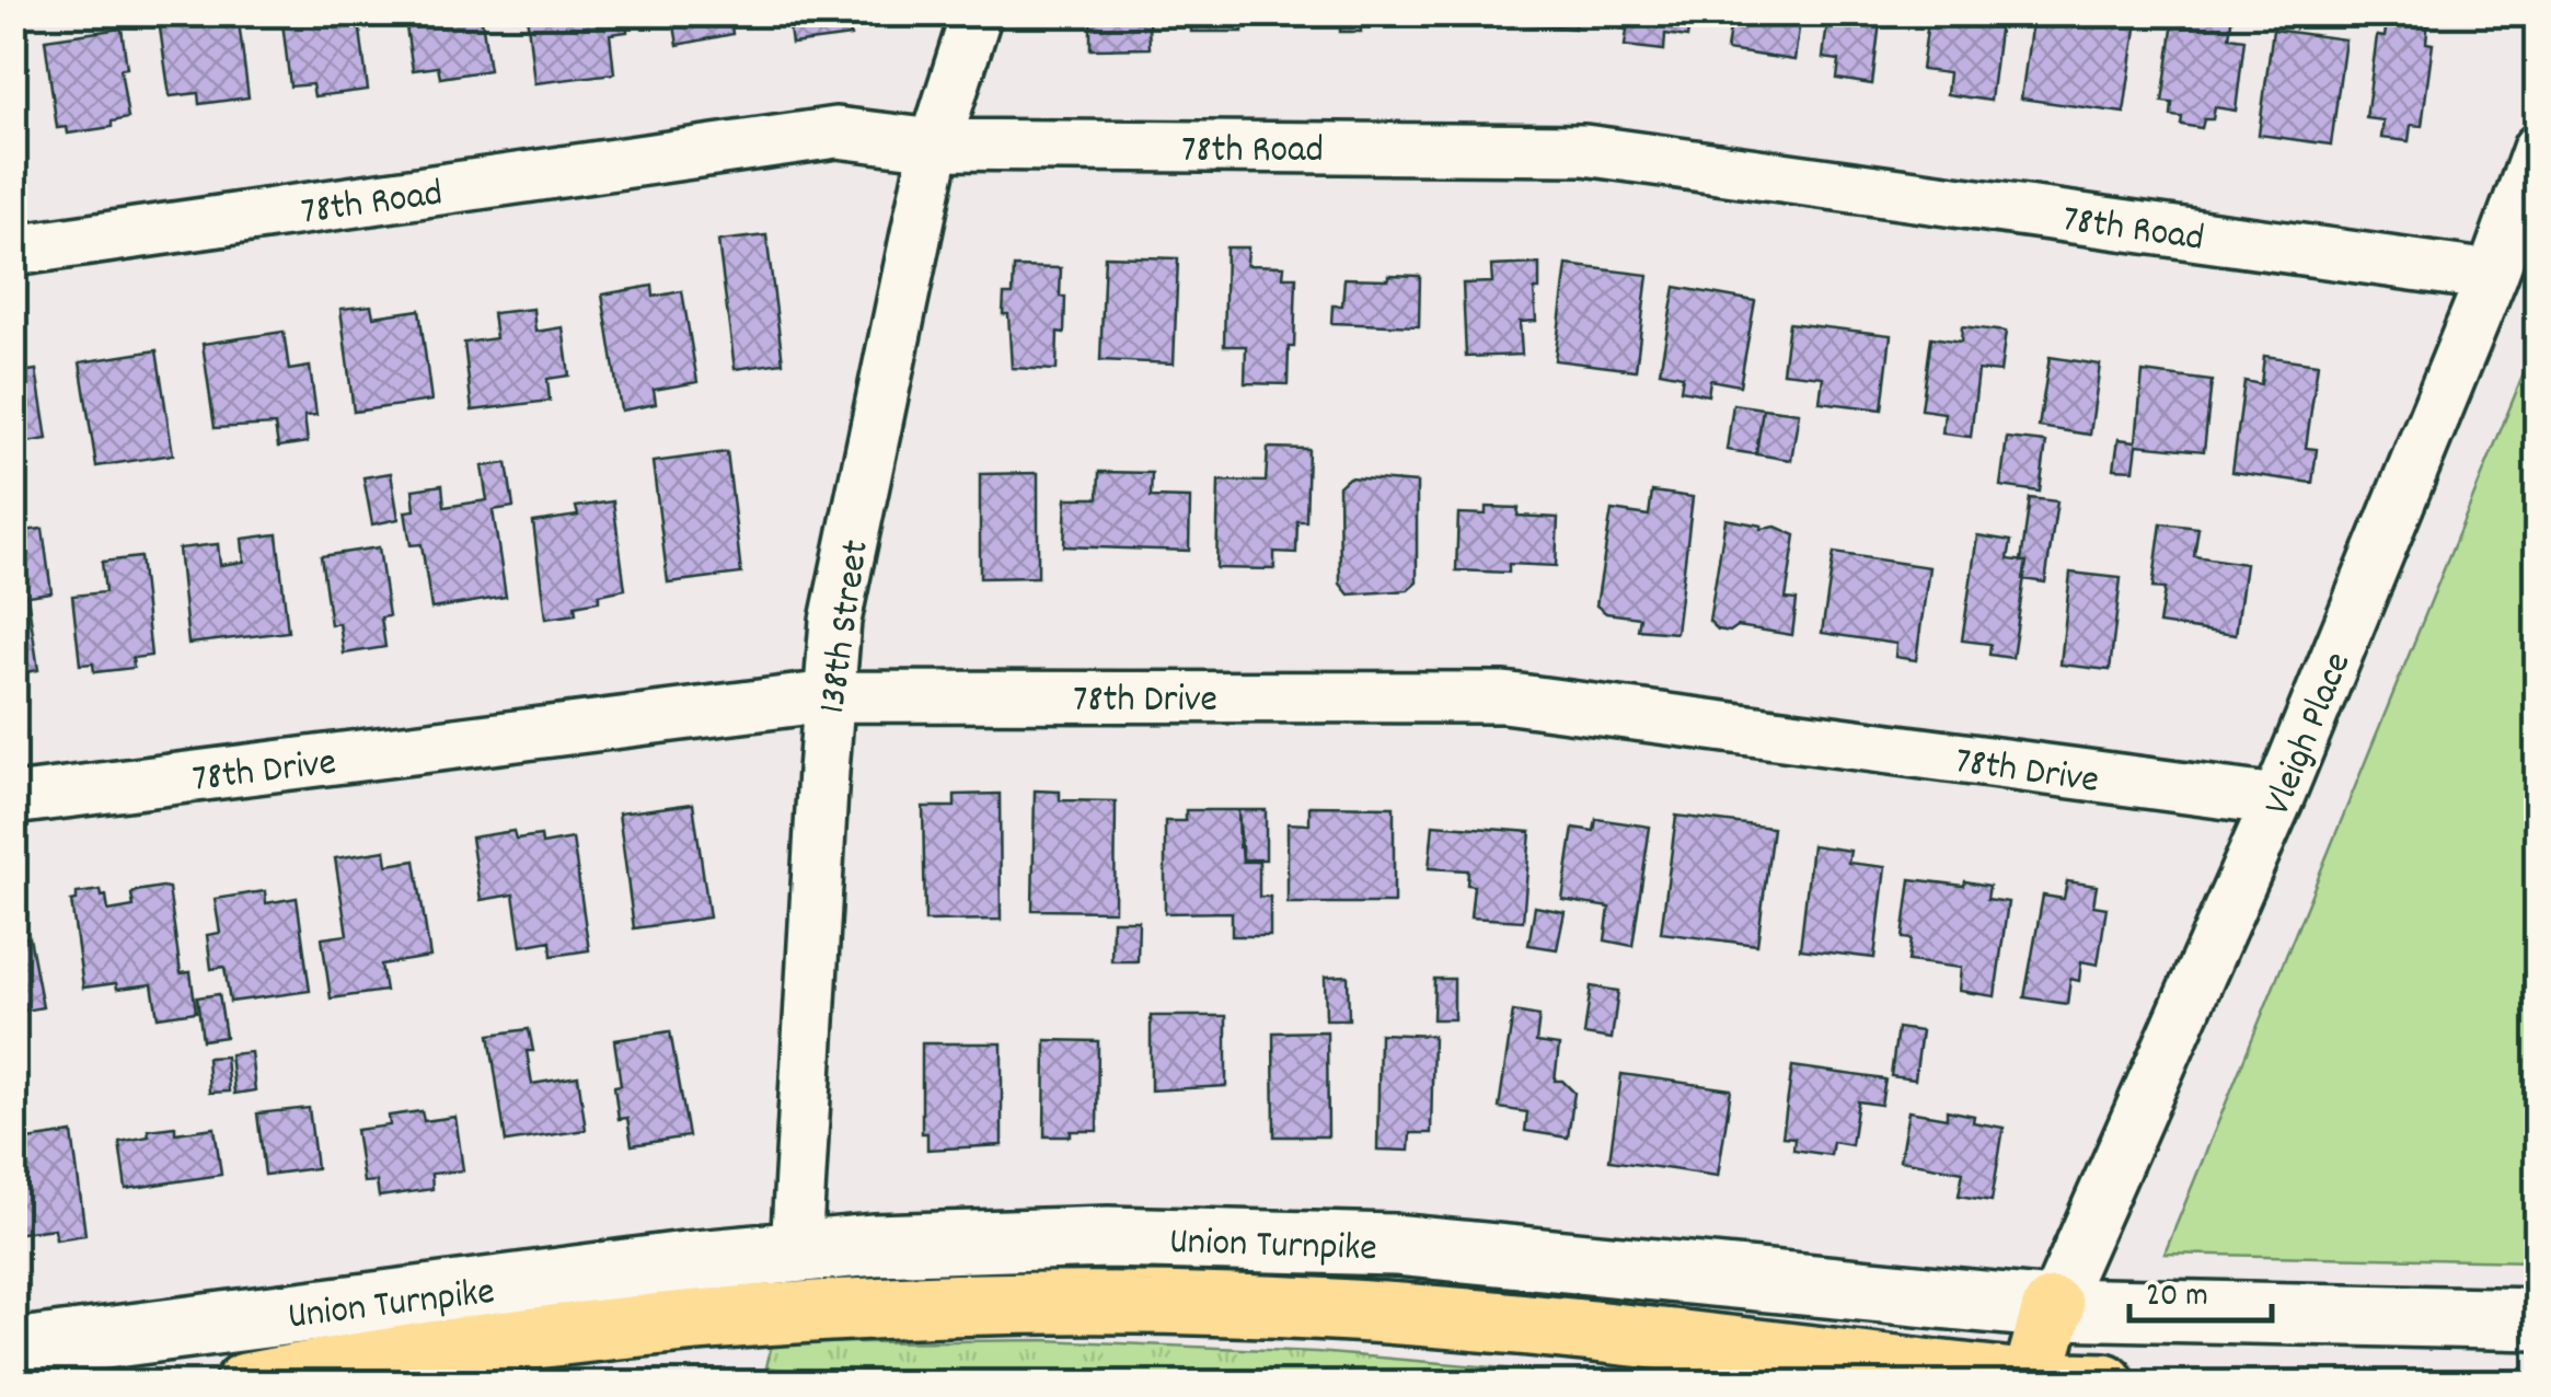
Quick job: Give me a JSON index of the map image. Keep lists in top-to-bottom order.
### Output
{
  "streets": {
    "main road": ["Union Turnpike"],
    "street": [
      "78th Road",
      "138th Street",
      "78th Drive",
      "Vleigh Place"
    ]
  },
  "crossings": [
    ["78th Road", "138th Street"],
    ["78th Road", "Vleigh Place"],
    ["138th Street", "78th Drive"],
    ["138th Street", "Union Turnpike"],
    ["78th Drive", "Vleigh Place"],
    ["Vleigh Place", "Union Turnpike"]
  ],
  "scale_bar": "20 m"
}
